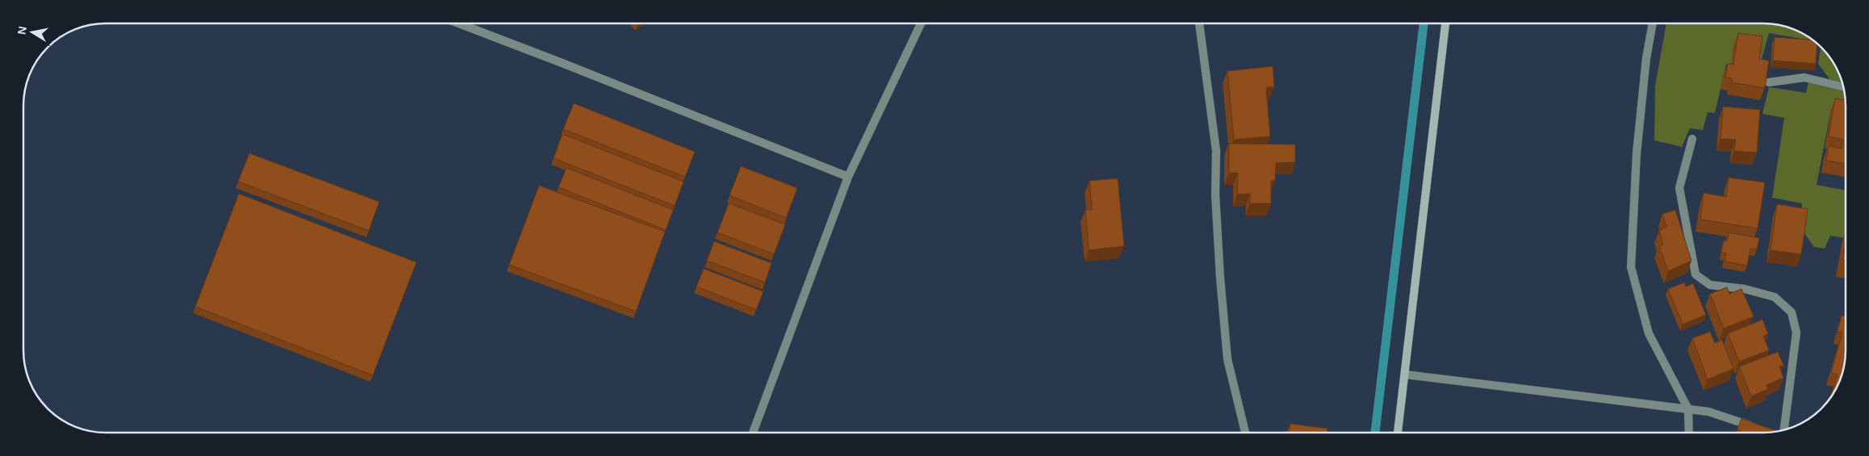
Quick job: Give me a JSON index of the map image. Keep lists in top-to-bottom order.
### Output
{
  "north": "left"
}
